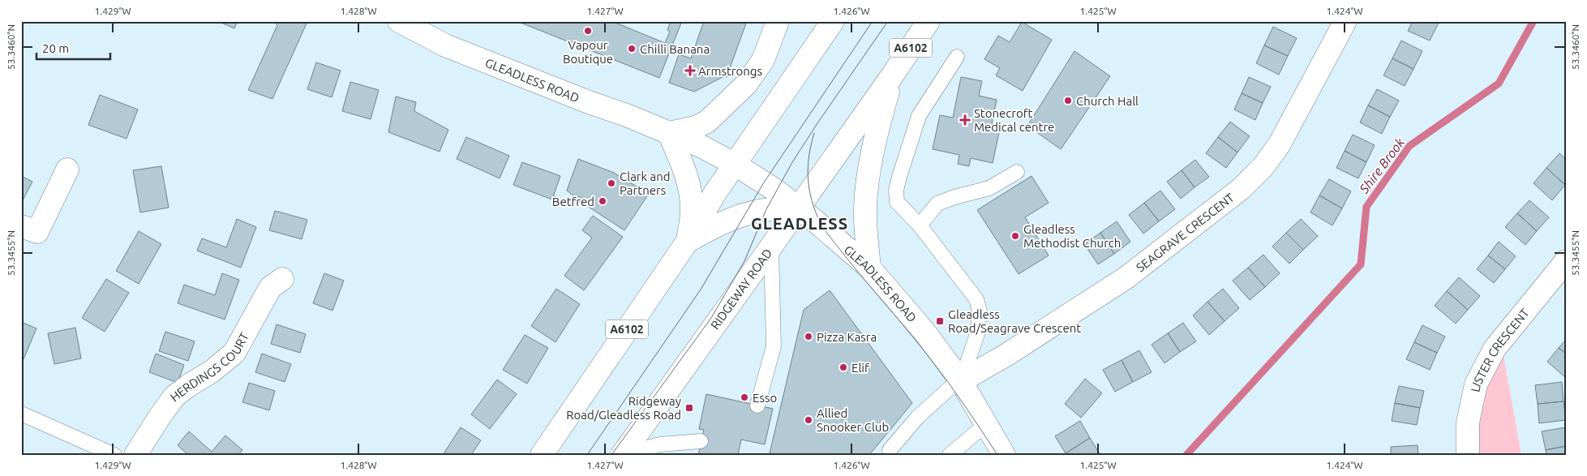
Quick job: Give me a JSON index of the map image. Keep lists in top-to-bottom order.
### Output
{
  "streets": {
    "main road": [
      "A6102",
      "GLEADLESS ROAD",
      "SEAGRAVE CRESCENT",
      "RIDGEWAY ROAD",
      "LISTER CRESCENT",
      "HERDINGS COURT"
    ]
  },
  "crossings": [
    ["A6102", "GLEADLESS ROAD"],
    ["GLEADLESS ROAD", "SEAGRAVE CRESCENT"],
    ["GLEADLESS ROAD", "RIDGEWAY ROAD"]
  ],
  "districts": ["GLEADLESS"],
  "water": ["Shire Brook"],
  "places": {
    "other": [
      "Vapour Boutique",
      "Chilli Banana",
      "Church Hall",
      "Clark and Partners",
      "Betfred",
      "Gleadless Methodist Church",
      "Pizza Kasra",
      "Elif",
      "Esso",
      "Allied Snooker Club"
    ],
    "health": ["Armstrongs", "Stonecroft Medical centre"],
    "transit": ["Gleadless Road/Seagrave Crescent", "Ridgeway Road/Gleadless Road"]
  },
  "scale_bar": "20 m",
  "coordinates": [
    "1.429°W",
    "1.428°W",
    "1.427°W",
    "1.426°W",
    "1.425°W",
    "1.424°W",
    "53.3460°N",
    "53.3455°N"
  ]
}
